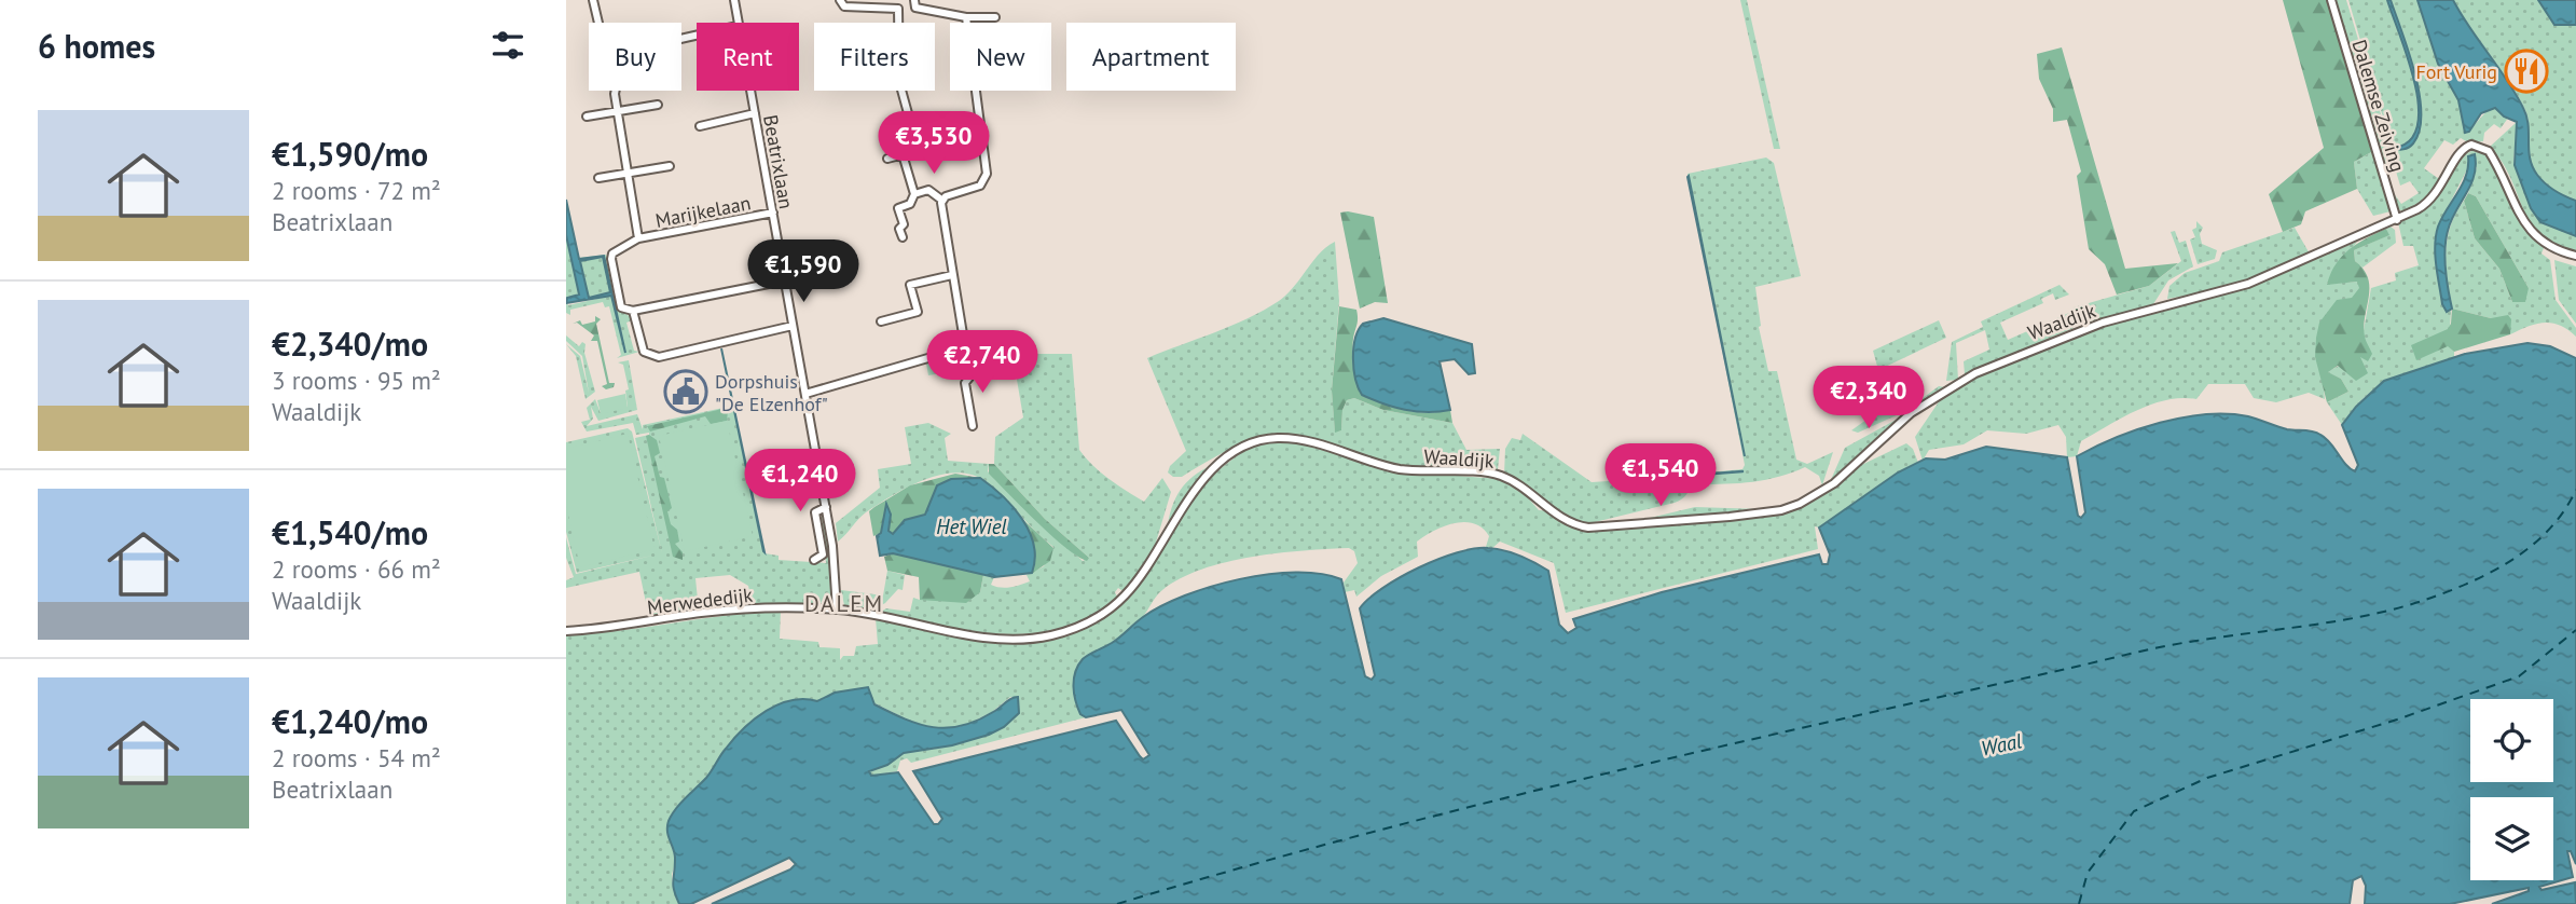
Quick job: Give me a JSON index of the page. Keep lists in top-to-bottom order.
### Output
{
  "streets": {
    "street": [
      "Dalemse Zeiving",
      "Beatrixlaan",
      "Marijkelaan",
      "Waaldijk",
      "Merwededijk"
    ]
  },
  "crossings": [
    ["Dalemse Zeiving", "Waaldijk"],
    ["Beatrixlaan", "Marijkelaan"],
    ["Beatrixlaan", "Waaldijk"],
    ["Beatrixlaan", "Merwededijk"],
    ["Waaldijk", "Merwededijk"]
  ],
  "districts": ["DALEM"],
  "water": ["Het Wiel", "Waal"],
  "places": {
    "restaurant": ["Fort Vurig"],
    "public building": ["Dorpshuis \"De Elzenhof\""]
  },
  "page": {
    "heading": "6 homes",
    "chip": [
      "Buy",
      "Rent",
      "Filters",
      "New",
      "Apartment"
    ],
    "list": [
      {
        "name": "€1,590/mo",
        "note": "2 rooms · 72 m² · Beatrixlaan"
      },
      {
        "name": "€2,340/mo",
        "note": "3 rooms · 95 m² · Waaldijk"
      },
      {
        "name": "€1,540/mo",
        "note": "2 rooms · 66 m² · Waaldijk"
      },
      {
        "name": "€1,240/mo",
        "note": "2 rooms · 54 m² · Beatrixlaan"
      }
    ],
    "price": [
      "€3,530",
      "€1,590",
      "€2,740",
      "€2,340",
      "€1,540",
      "€1,240"
    ]
  }
}
